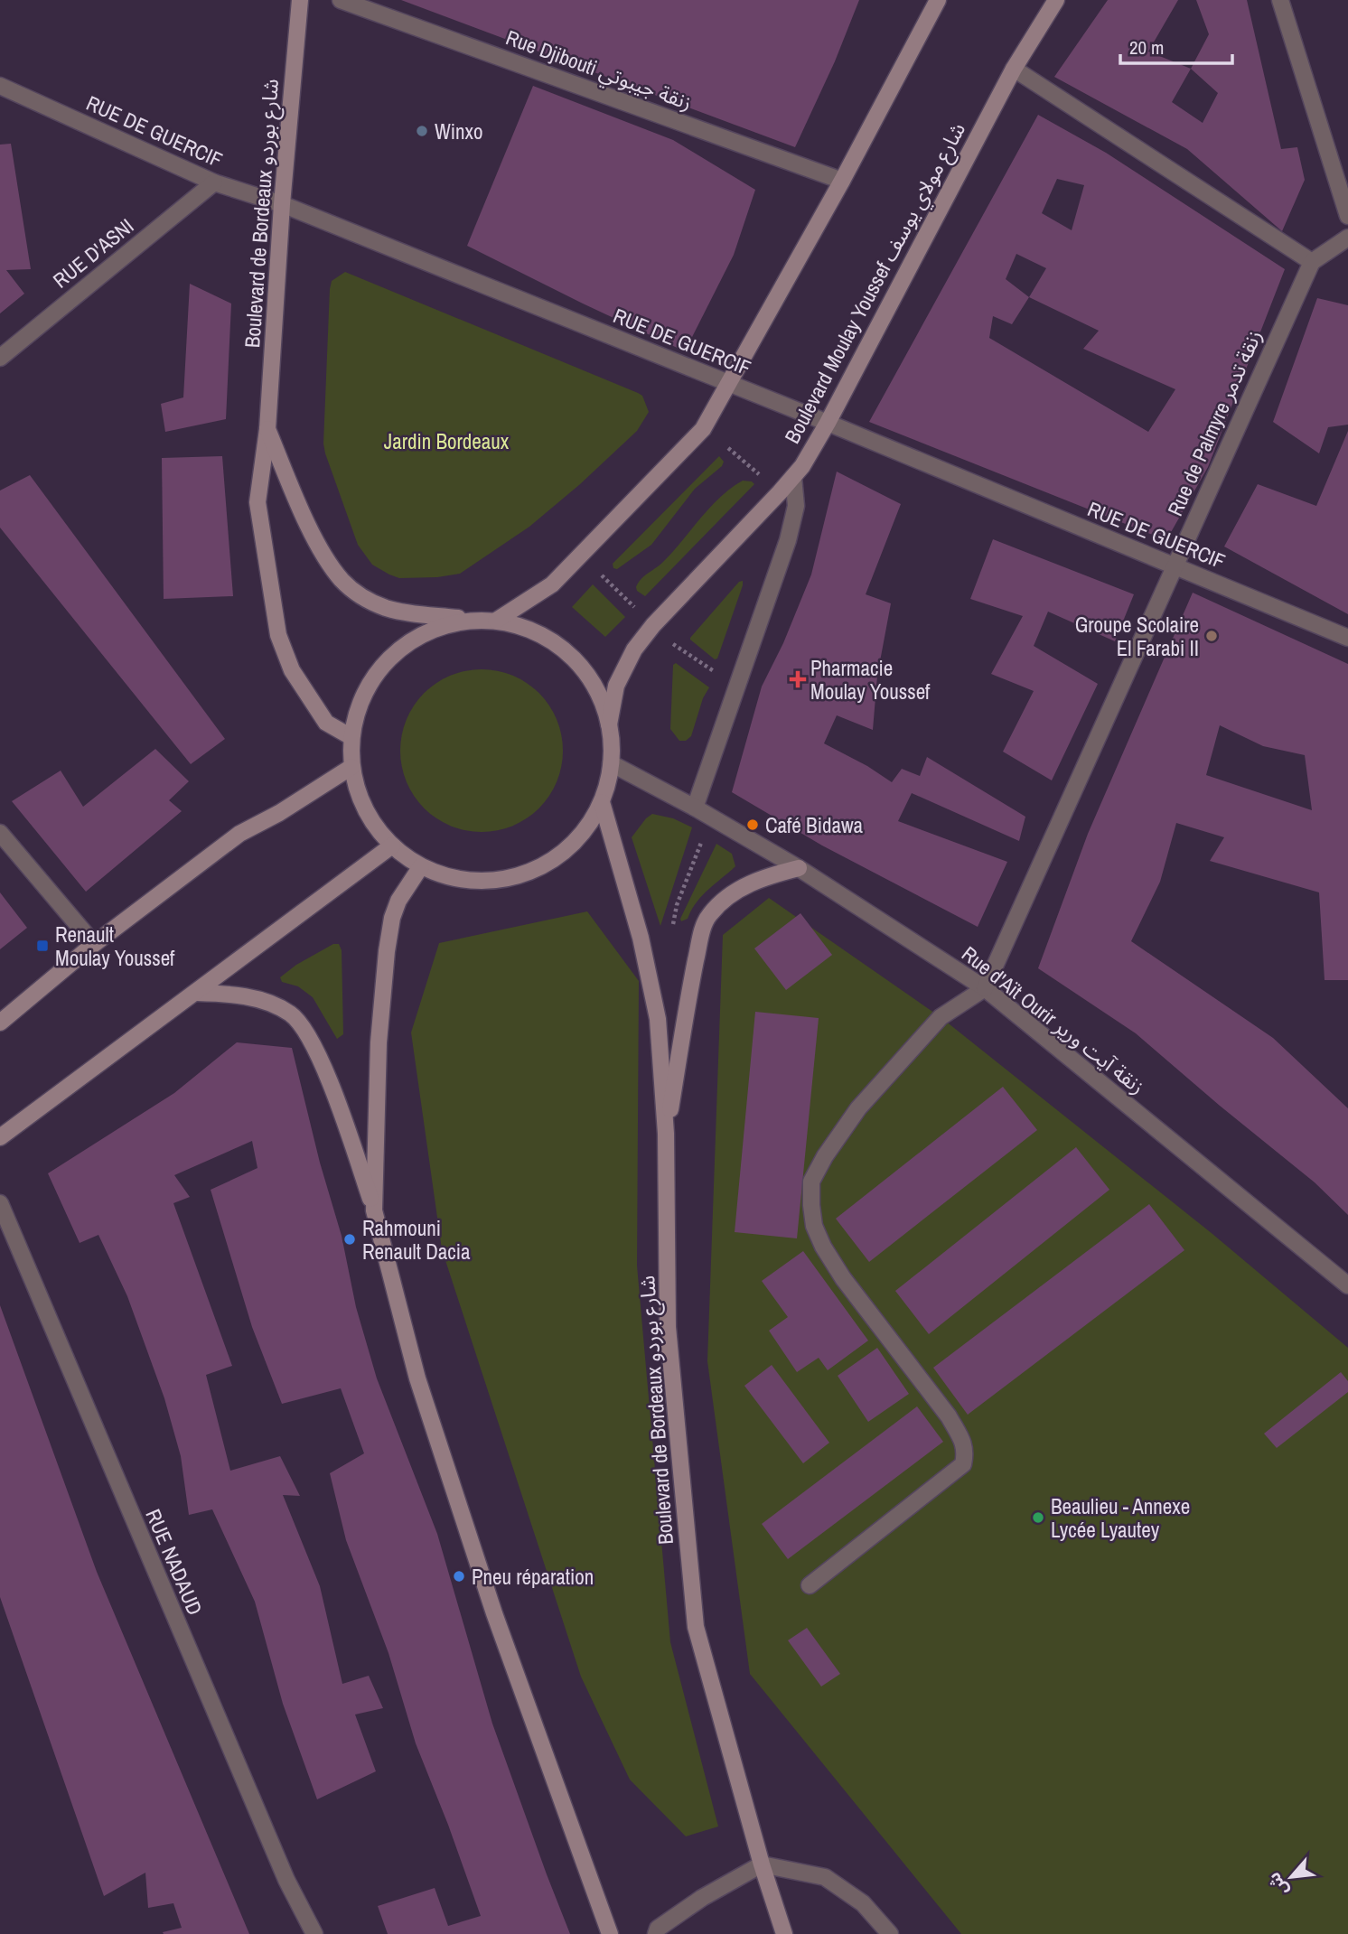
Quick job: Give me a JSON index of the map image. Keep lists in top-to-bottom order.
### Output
{
  "streets": {
    "main road": ["Boulevard de Bordeaux شارع بوردو", "Boulevard Moulay Youssef شارع مولاي يوسف"],
    "street": [
      "Rue Djibouti زنقة جيبوتي",
      "RUE DE GUERCIF",
      "RUE D'ASNI",
      "Rue de Palmyre زنقة تدمر",
      "Rue d'Aït Ourir زنقة آيت ورير",
      "RUE NADAUD"
    ]
  },
  "crossings": [
    ["RUE DE GUERCIF", "Boulevard de Bordeaux شارع بوردو"],
    ["RUE DE GUERCIF", "RUE D'ASNI"],
    ["RUE DE GUERCIF", "Boulevard Moulay Youssef شارع مولاي يوسف"],
    ["RUE DE GUERCIF", "Rue de Palmyre زنقة تدمر"],
    ["Rue de Palmyre زنقة تدمر", "Rue d'Aït Ourir زنقة آيت ورير"]
  ],
  "parks": ["Jardin Bordeaux"],
  "places": {
    "other": [
      "Winxo",
      "Groupe Scolaire El Farabi II",
      "Café Bidawa",
      "Rahmouni Renault Dacia",
      "Beaulieu - Annexe Lycée Lyautey",
      "Pneu réparation"
    ],
    "health": ["Pharmacie Moulay Youssef"],
    "transit": ["Renault Moulay Youssef"]
  },
  "scale_bar": "20 m",
  "north": "bottom left"
}
